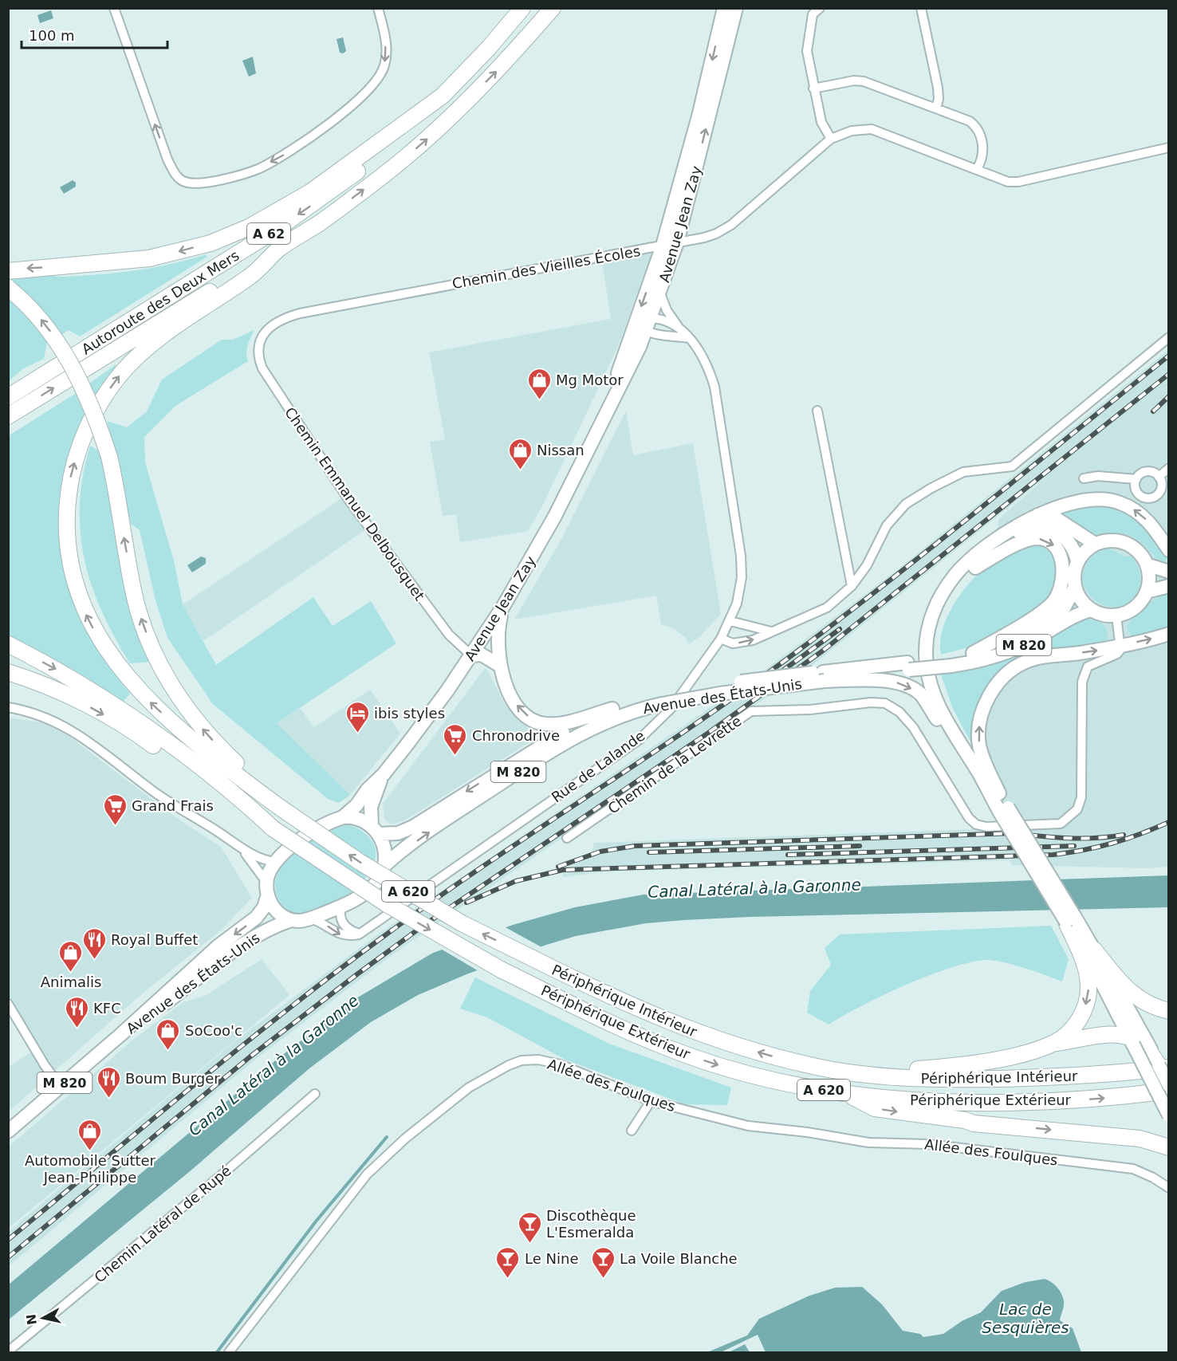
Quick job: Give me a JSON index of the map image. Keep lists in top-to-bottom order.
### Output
{
  "streets": {
    "highway": [
      "A 62",
      "Autoroute des Deux Mers",
      "A 620",
      "Périphérique Intérieur",
      "Périphérique Extérieur"
    ],
    "main road": ["Avenue Jean Zay", "M 820", "Avenue des États-Unis"],
    "street": [
      "Chemin des Vieilles Écoles",
      "Chemin Emmanuel Delbousquet",
      "Chemin de la Levrette",
      "Rue de Lalande",
      "Allée des Foulques",
      "Chemin Latéral de Rupé"
    ]
  },
  "crossings": [
    ["Avenue Jean Zay", "Chemin des Vieilles Écoles"],
    ["Avenue Jean Zay", "Chemin Emmanuel Delbousquet"],
    ["Avenue Jean Zay", "Avenue des États-Unis"],
    ["Avenue Jean Zay", "Rue de Lalande"],
    ["A 62", "Autoroute des Deux Mers"],
    ["Chemin des Vieilles Écoles", "Chemin Emmanuel Delbousquet"]
  ],
  "one_way": ["Périphérique Intérieur"],
  "water": ["Canal Latéral à la Garonne", "Lac de Sesquières"],
  "places": {
    "shop": [
      "Mg Motor",
      "Nissan",
      "Animalis",
      "SoCoo'c",
      "Automobile Sutter Jean-Philippe"
    ],
    "hotel": ["ibis styles"],
    "supermarket": ["Chronodrive", "Grand Frais"],
    "restaurant": ["Royal Buffet", "KFC", "Boum Burger"],
    "bar": ["Discothèque L'Esmeralda", "Le Nine", "La Voile Blanche"]
  },
  "scale_bar": "100 m",
  "north": "left"
}
